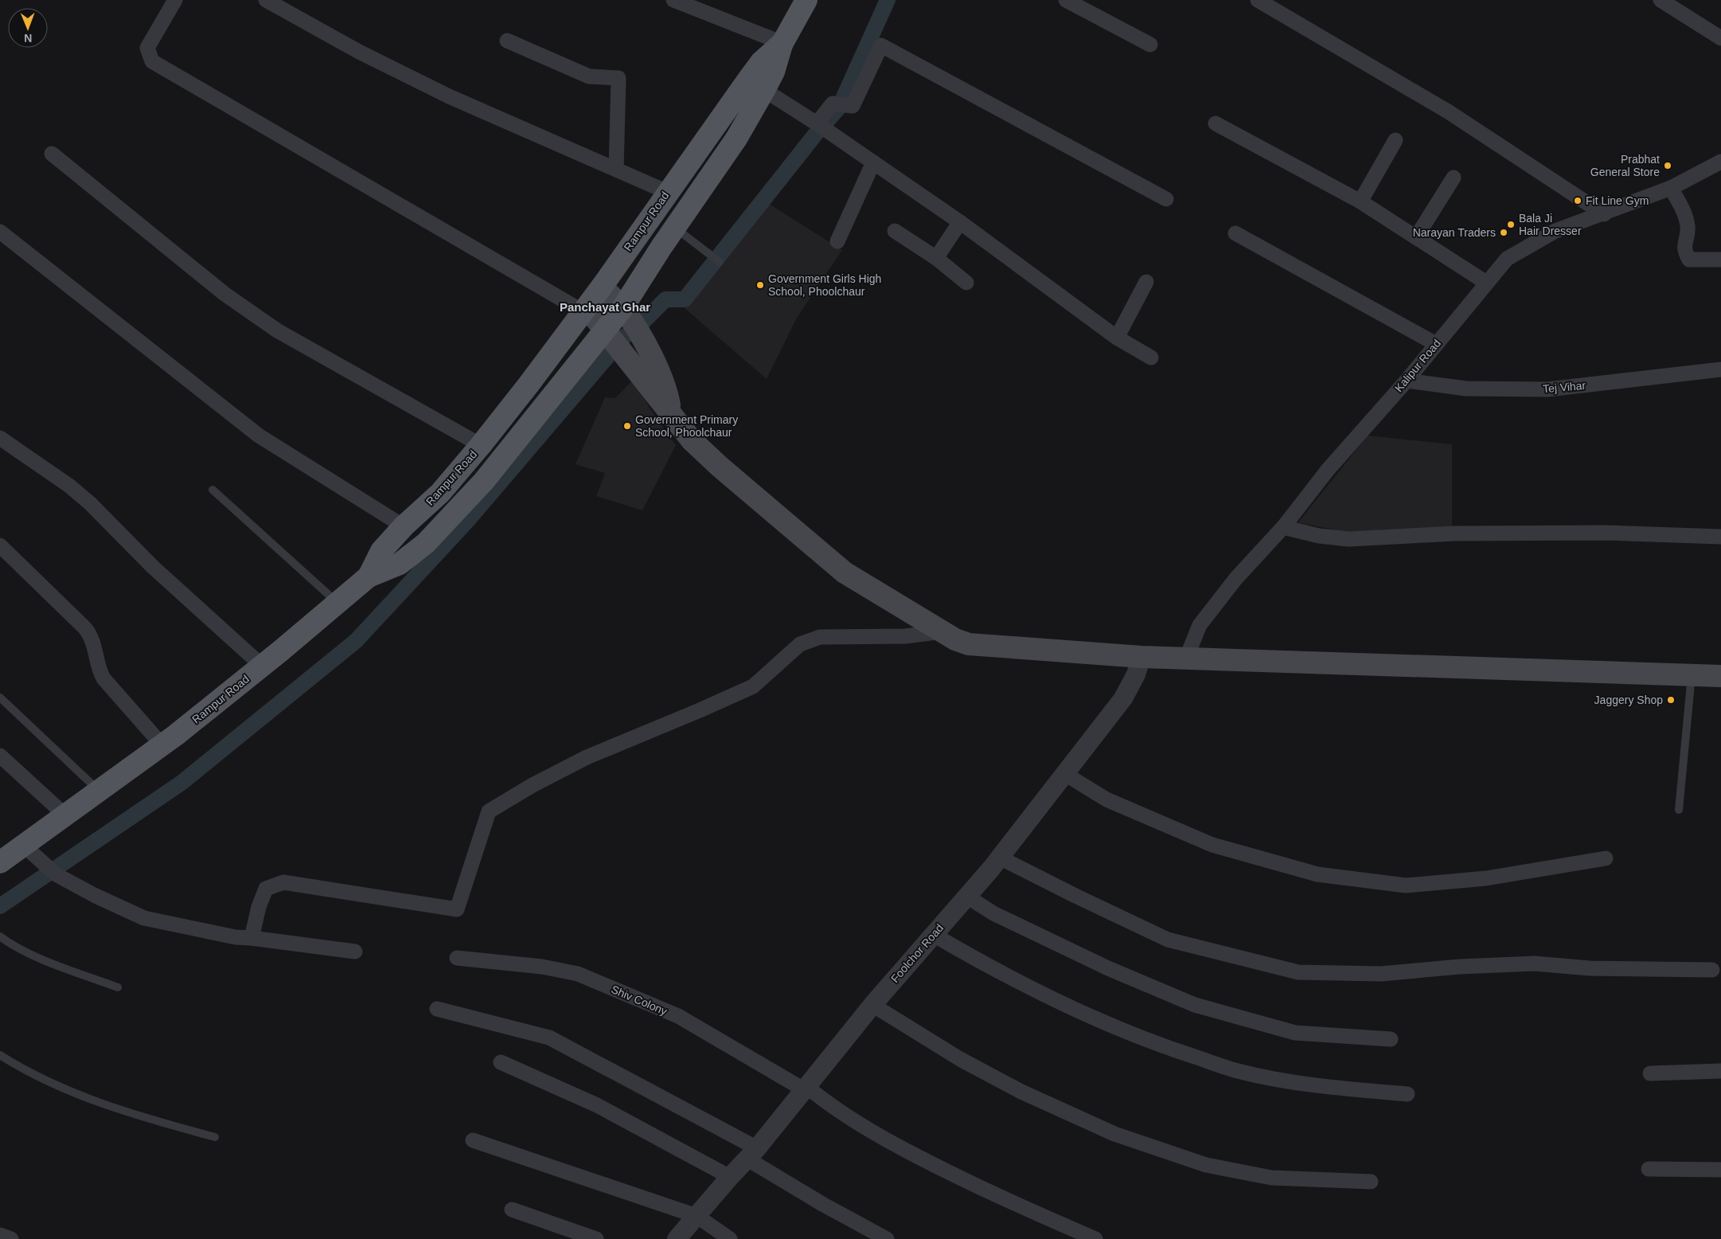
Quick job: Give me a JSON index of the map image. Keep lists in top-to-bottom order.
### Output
{
  "streets": {
    "main road": ["Rampur Road"],
    "street": [
      "Kalipur Road",
      "Tej Vihar",
      "Foolchor Road",
      "Shiv Colony"
    ]
  },
  "crossings": [
    ["Kalipur Road", "Tej Vihar"],
    ["Foolchor Road", "Shiv Colony"]
  ],
  "districts": ["Panchayat Ghar"],
  "places": [
    "Prabhat General Store",
    "Fit Line Gym",
    "Bala Ji Hair Dresser",
    "Narayan Traders",
    "Government Girls High School, Phoolchaur",
    "Government Primary School, Phoolchaur",
    "Jaggery Shop"
  ],
  "north": "bottom"
}
